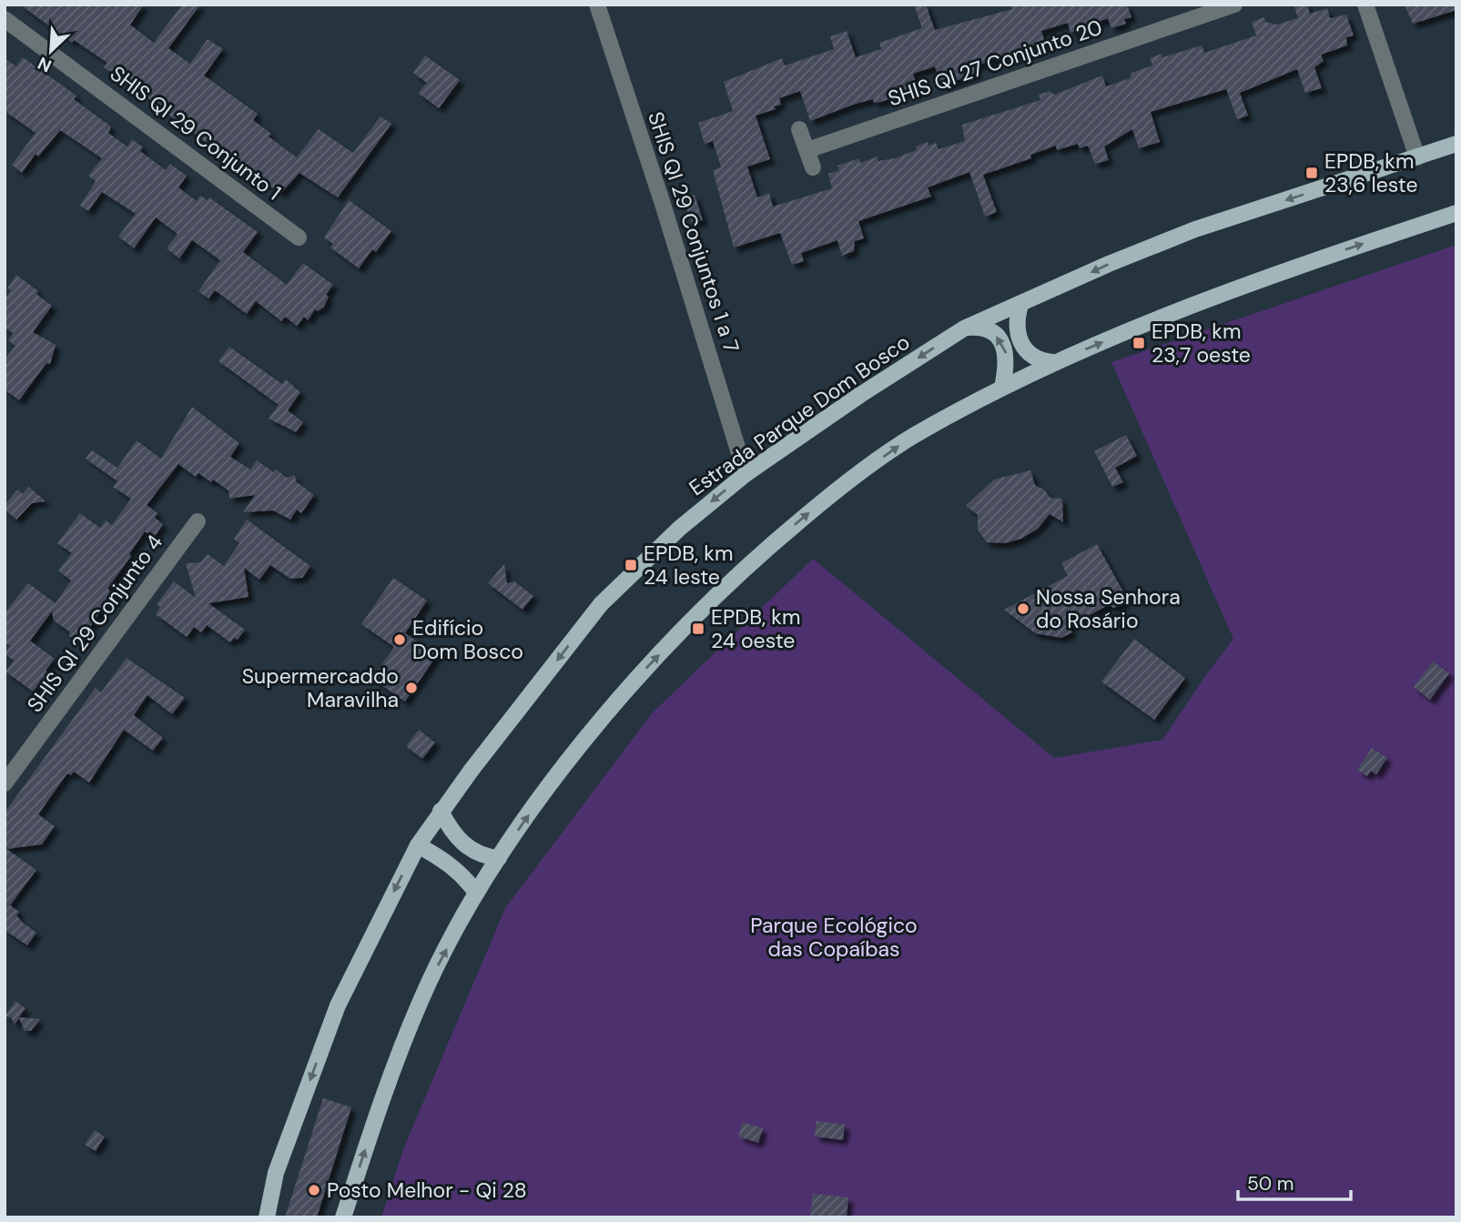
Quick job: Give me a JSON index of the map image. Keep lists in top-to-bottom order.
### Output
{
  "streets": {
    "main road": ["Estrada Parque Dom Bosco"],
    "street": [
      "SHIS QI 27 Conjunto 20",
      "SHIS QI 29 Conjunto 1",
      "SHIS QI 29 Conjuntos 1 a 7",
      "SHIS QI 29 Conjunto 4"
    ]
  },
  "crossings": [
    ["SHIS QI 29 Conjuntos 1 a 7", "Estrada Parque Dom Bosco"]
  ],
  "parks": ["Parque Ecológico das Copaíbas"],
  "places": {
    "transit": [
      "EPDB, km 23,6 leste",
      "EPDB, km 23,7 oeste",
      "EPDB, km 24 leste",
      "EPDB, km 24 oeste"
    ],
    "other": [
      "Nossa Senhora do Rosário",
      "Edifício Dom Bosco",
      "Supermercaddo Maravilha",
      "Posto Melhor - Qi 28"
    ]
  },
  "scale_bar": "50 m",
  "north": "bottom left"
}
